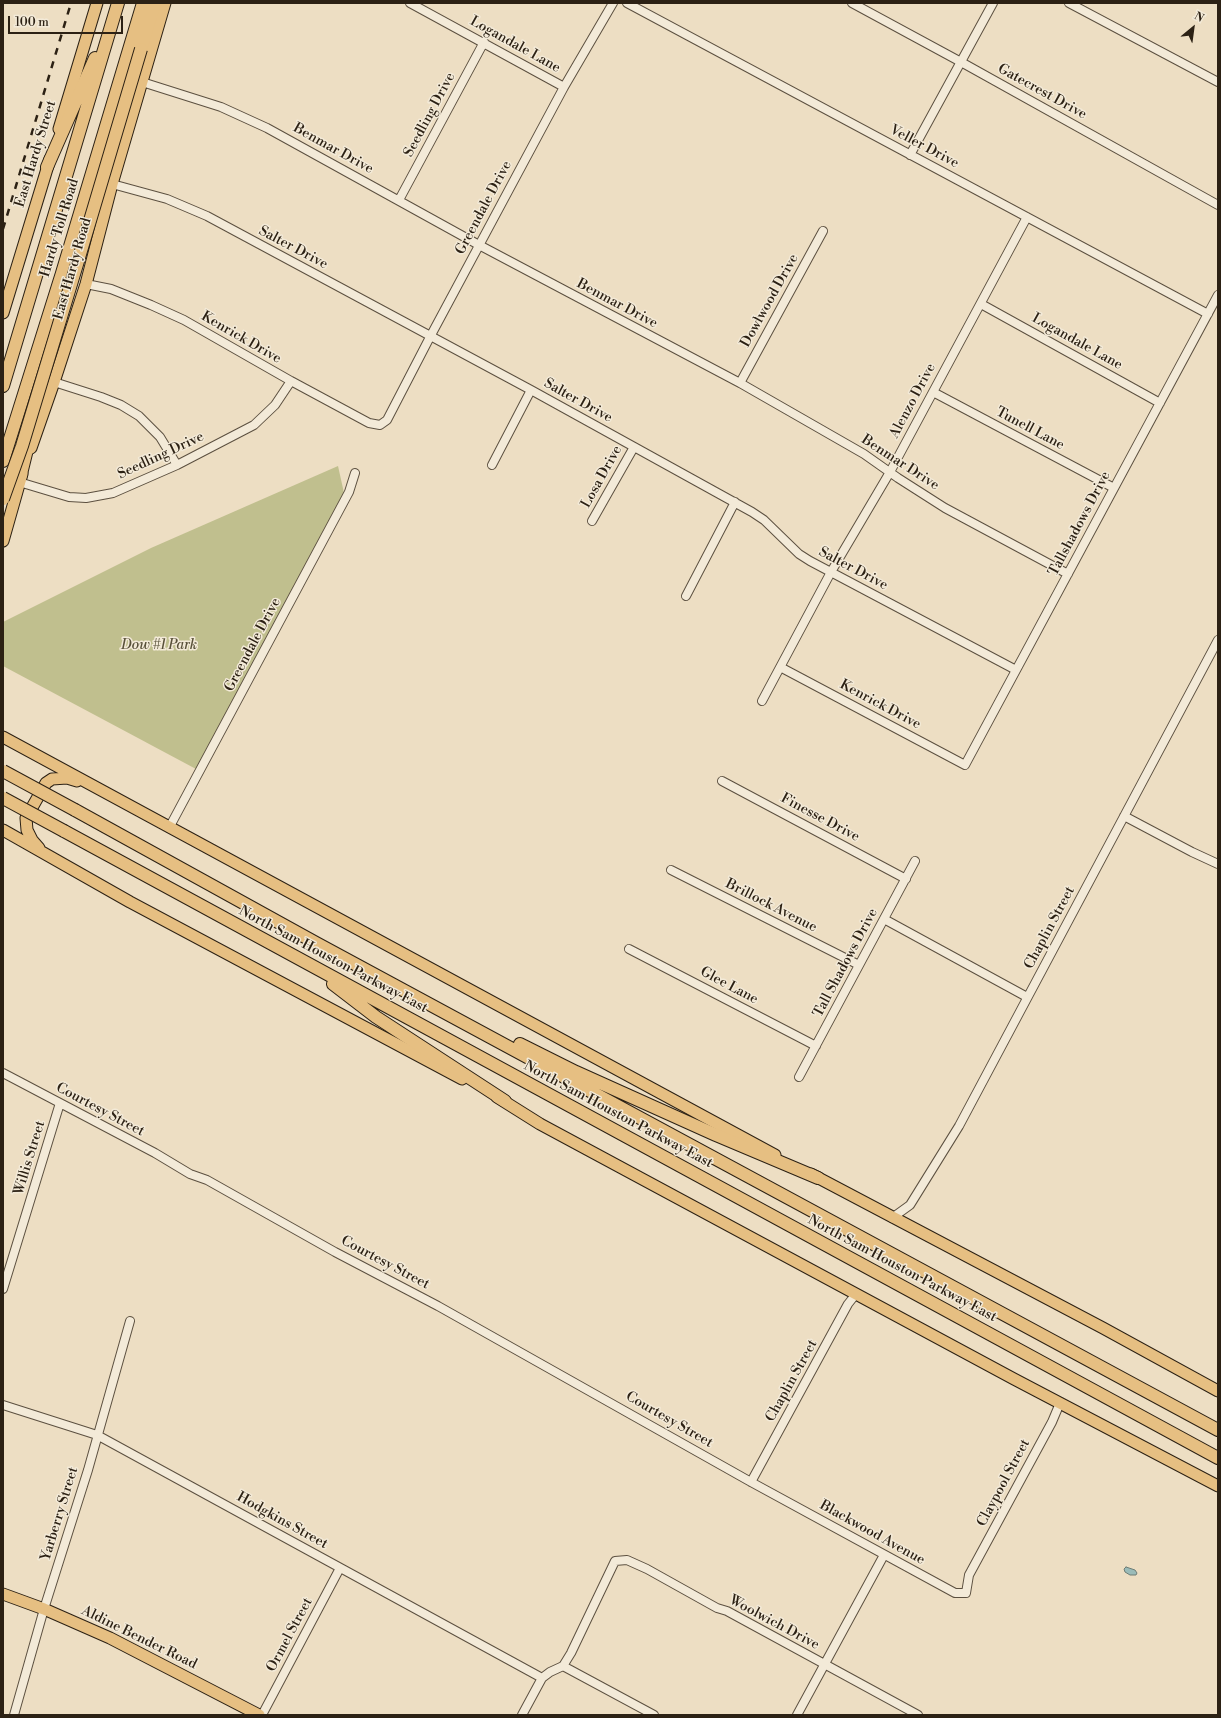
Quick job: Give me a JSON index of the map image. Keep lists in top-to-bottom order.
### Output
{
  "streets": {
    "highway": ["Hardy Toll Road", "North Sam Houston Parkway East"],
    "main road": ["East Hardy Street", "East Hardy Road", "Aldine Bender Road"],
    "street": [
      "Logandale Lane",
      "Gatecrest Drive",
      "Seedling Drive",
      "Veller Drive",
      "Benmar Drive",
      "Greendale Drive",
      "Salter Drive",
      "Dowlwood Drive",
      "Kenrick Drive",
      "Alenzo Drive",
      "Tunell Lane",
      "Losa Drive",
      "Tallshadows Drive",
      "Finesse Drive",
      "Brillock Avenue",
      "Chaplin Street",
      "Tall Shadows Drive",
      "Glee Lane",
      "Courtesy Street",
      "Willis Street",
      "Claypool Street",
      "Yarberry Street",
      "Hodgkins Street",
      "Blackwood Avenue",
      "Woolwich Drive",
      "Ormel Street"
    ]
  },
  "crossings": [
    ["Logandale Lane", "Seedling Drive"],
    ["Logandale Lane", "Greendale Drive"],
    ["Logandale Lane", "Alenzo Drive"],
    ["Logandale Lane", "Tallshadows Drive"],
    ["Seedling Drive", "Benmar Drive"],
    ["Seedling Drive", "East Hardy Road"],
    ["Seedling Drive", "Kenrick Drive"],
    ["Veller Drive", "Alenzo Drive"],
    ["Veller Drive", "Tallshadows Drive"],
    ["Benmar Drive", "Greendale Drive"],
    ["Benmar Drive", "East Hardy Road"],
    ["Benmar Drive", "Dowlwood Drive"],
    ["Benmar Drive", "Alenzo Drive"],
    ["Benmar Drive", "Tallshadows Drive"],
    ["Greendale Drive", "Salter Drive"],
    ["Greendale Drive", "Kenrick Drive"],
    ["Salter Drive", "East Hardy Road"],
    ["Salter Drive", "Alenzo Drive"],
    ["Salter Drive", "Losa Drive"],
    ["Salter Drive", "Tallshadows Drive"],
    ["East Hardy Road", "Kenrick Drive"],
    ["Kenrick Drive", "Alenzo Drive"],
    ["Kenrick Drive", "Tallshadows Drive"],
    ["Alenzo Drive", "Tunell Lane"],
    ["Tunell Lane", "Tallshadows Drive"],
    ["Finesse Drive", "Tall Shadows Drive"],
    ["Brillock Avenue", "Tall Shadows Drive"],
    ["Chaplin Street", "Courtesy Street"],
    ["Chaplin Street", "Blackwood Avenue"],
    ["Tall Shadows Drive", "Glee Lane"],
    ["Courtesy Street", "Willis Street"],
    ["Courtesy Street", "Blackwood Avenue"],
    ["Claypool Street", "Blackwood Avenue"],
    ["Yarberry Street", "Hodgkins Street"],
    ["Yarberry Street", "Aldine Bender Road"],
    ["Hodgkins Street", "Ormel Street"],
    ["Ormel Street", "Aldine Bender Road"]
  ],
  "parks": ["Dow #1 Park"],
  "scale_bar": "100 m",
  "north": "top right"
}
